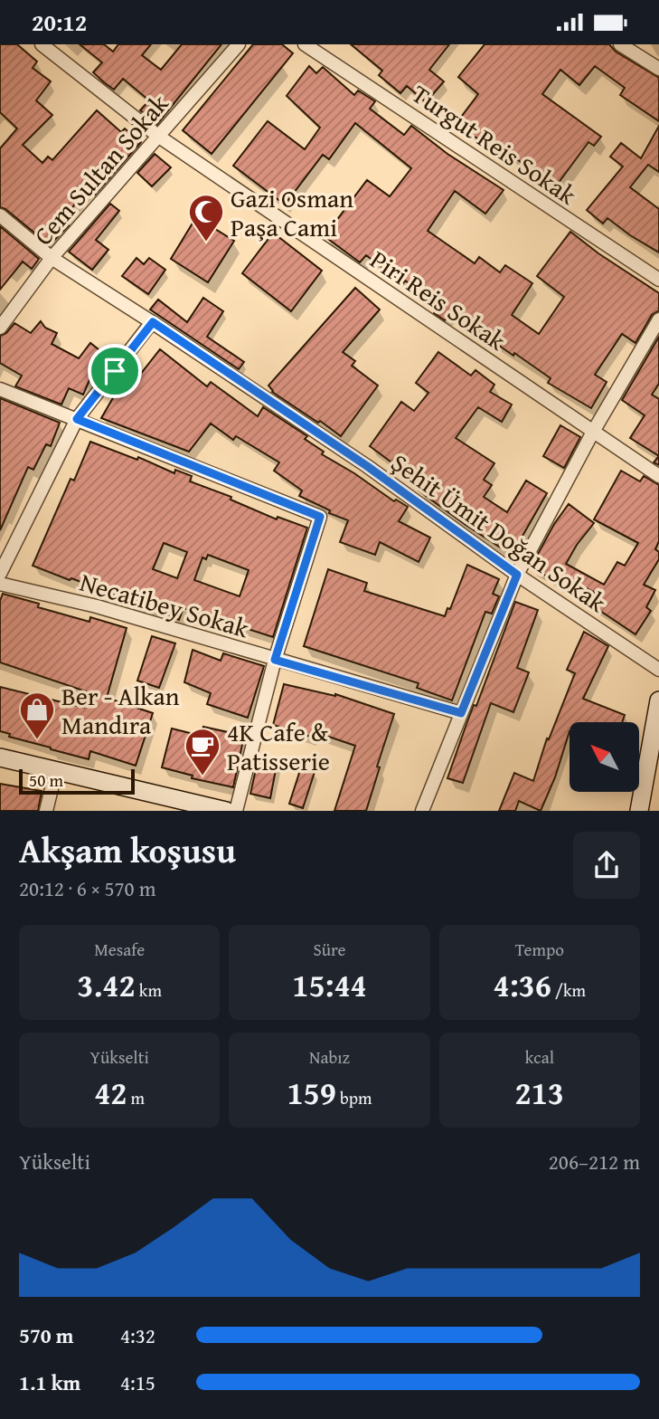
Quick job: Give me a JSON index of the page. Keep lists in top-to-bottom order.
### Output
{
  "streets": {
    "street": [
      "Turgut Reis Sokak",
      "Cem Sultan Sokak",
      "Piri Reis Sokak",
      "Şehit Ümit Doğan Sokak",
      "Necatibey Sokak"
    ]
  },
  "crossings": [
    ["Cem Sultan Sokak", "Piri Reis Sokak"],
    ["Cem Sultan Sokak", "Şehit Ümit Doğan Sokak"]
  ],
  "places": {
    "mosque": ["Gazi Osman Paşa Cami"],
    "shop": ["Ber - Alkan Mandıra"],
    "cafe": ["4K Cafe & Patisserie"]
  },
  "scale_bar": "50 m",
  "north": "top left",
  "page": {
    "status": "20:12",
    "scale": "50 m",
    "heading": ["Akşam koşusu", "20:12 · 6 × 570 m"],
    "stats": [
      ["Mesafe", "3.42 km"],
      ["Süre", "15:44"],
      ["Tempo", "4:36 /km"],
      ["Yükselti", "42 m"],
      ["Nabız", "159 bpm"],
      ["kcal", "213"]
    ],
    "chart": ["Yükselti", "206–212 m"],
    "list": [
      {
        "name": "570 m",
        "note": "4:32"
      },
      {
        "name": "1.1 km",
        "note": "4:15"
      }
    ]
  }
}
